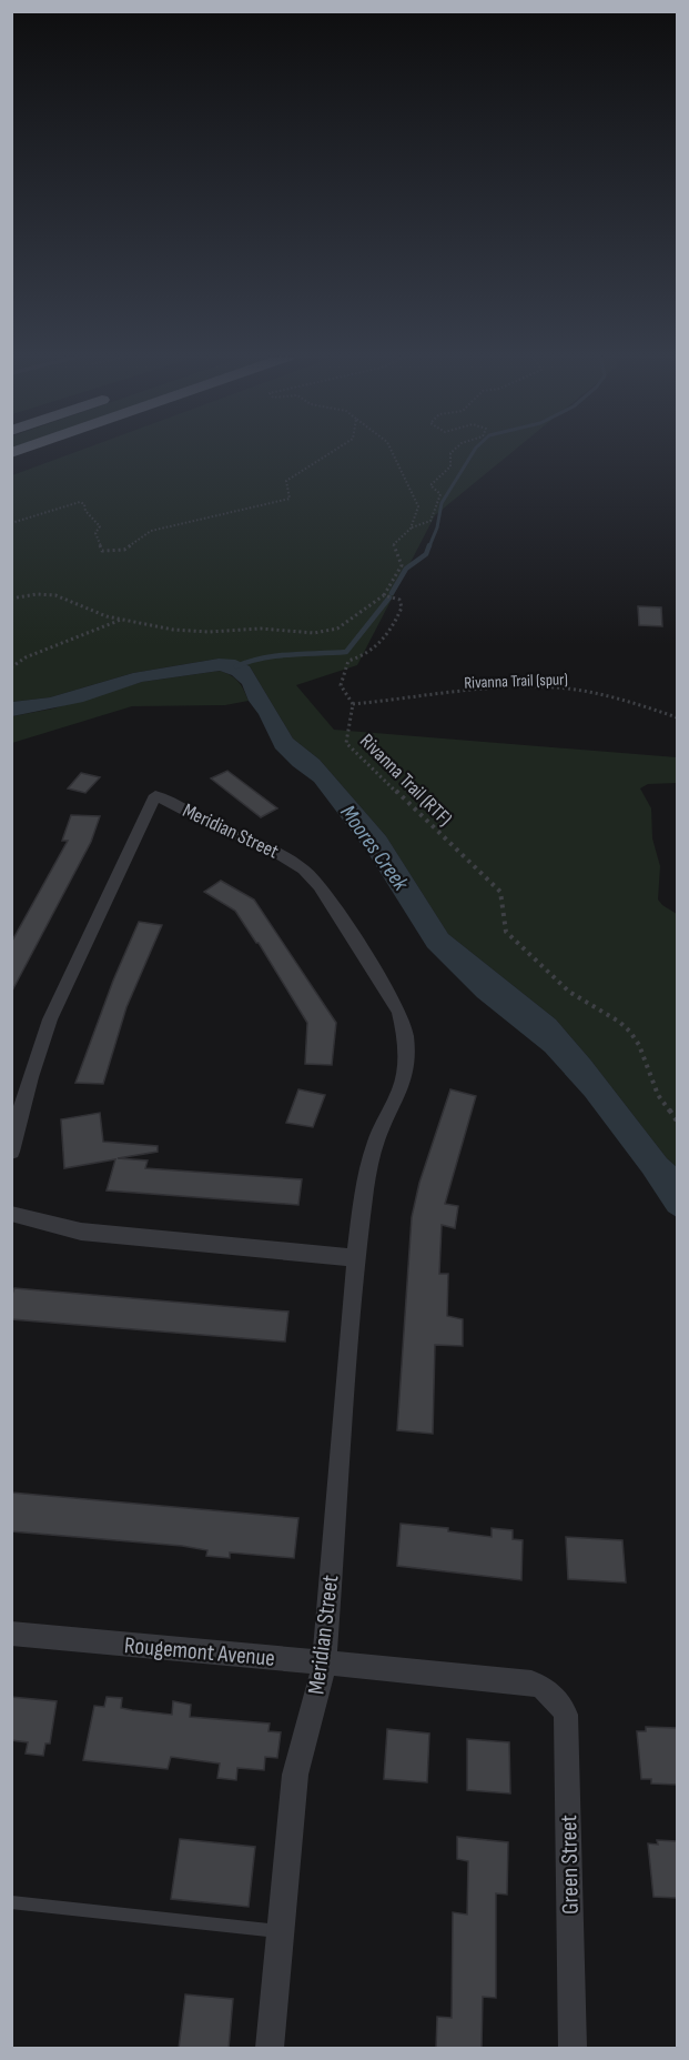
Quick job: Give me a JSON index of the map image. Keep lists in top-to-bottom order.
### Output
{
  "streets": {
    "street": ["Meridian Street", "Rougemont Avenue", "Green Street"],
    "path": ["Rivanna Trail (spur)", "Rivanna Trail (RTF)"]
  },
  "crossings": [
    ["Rivanna Trail (spur)", "Rivanna Trail (RTF)"],
    ["Meridian Street", "Rougemont Avenue"],
    ["Rougemont Avenue", "Green Street"]
  ],
  "water": ["Moores Creek"]
}
